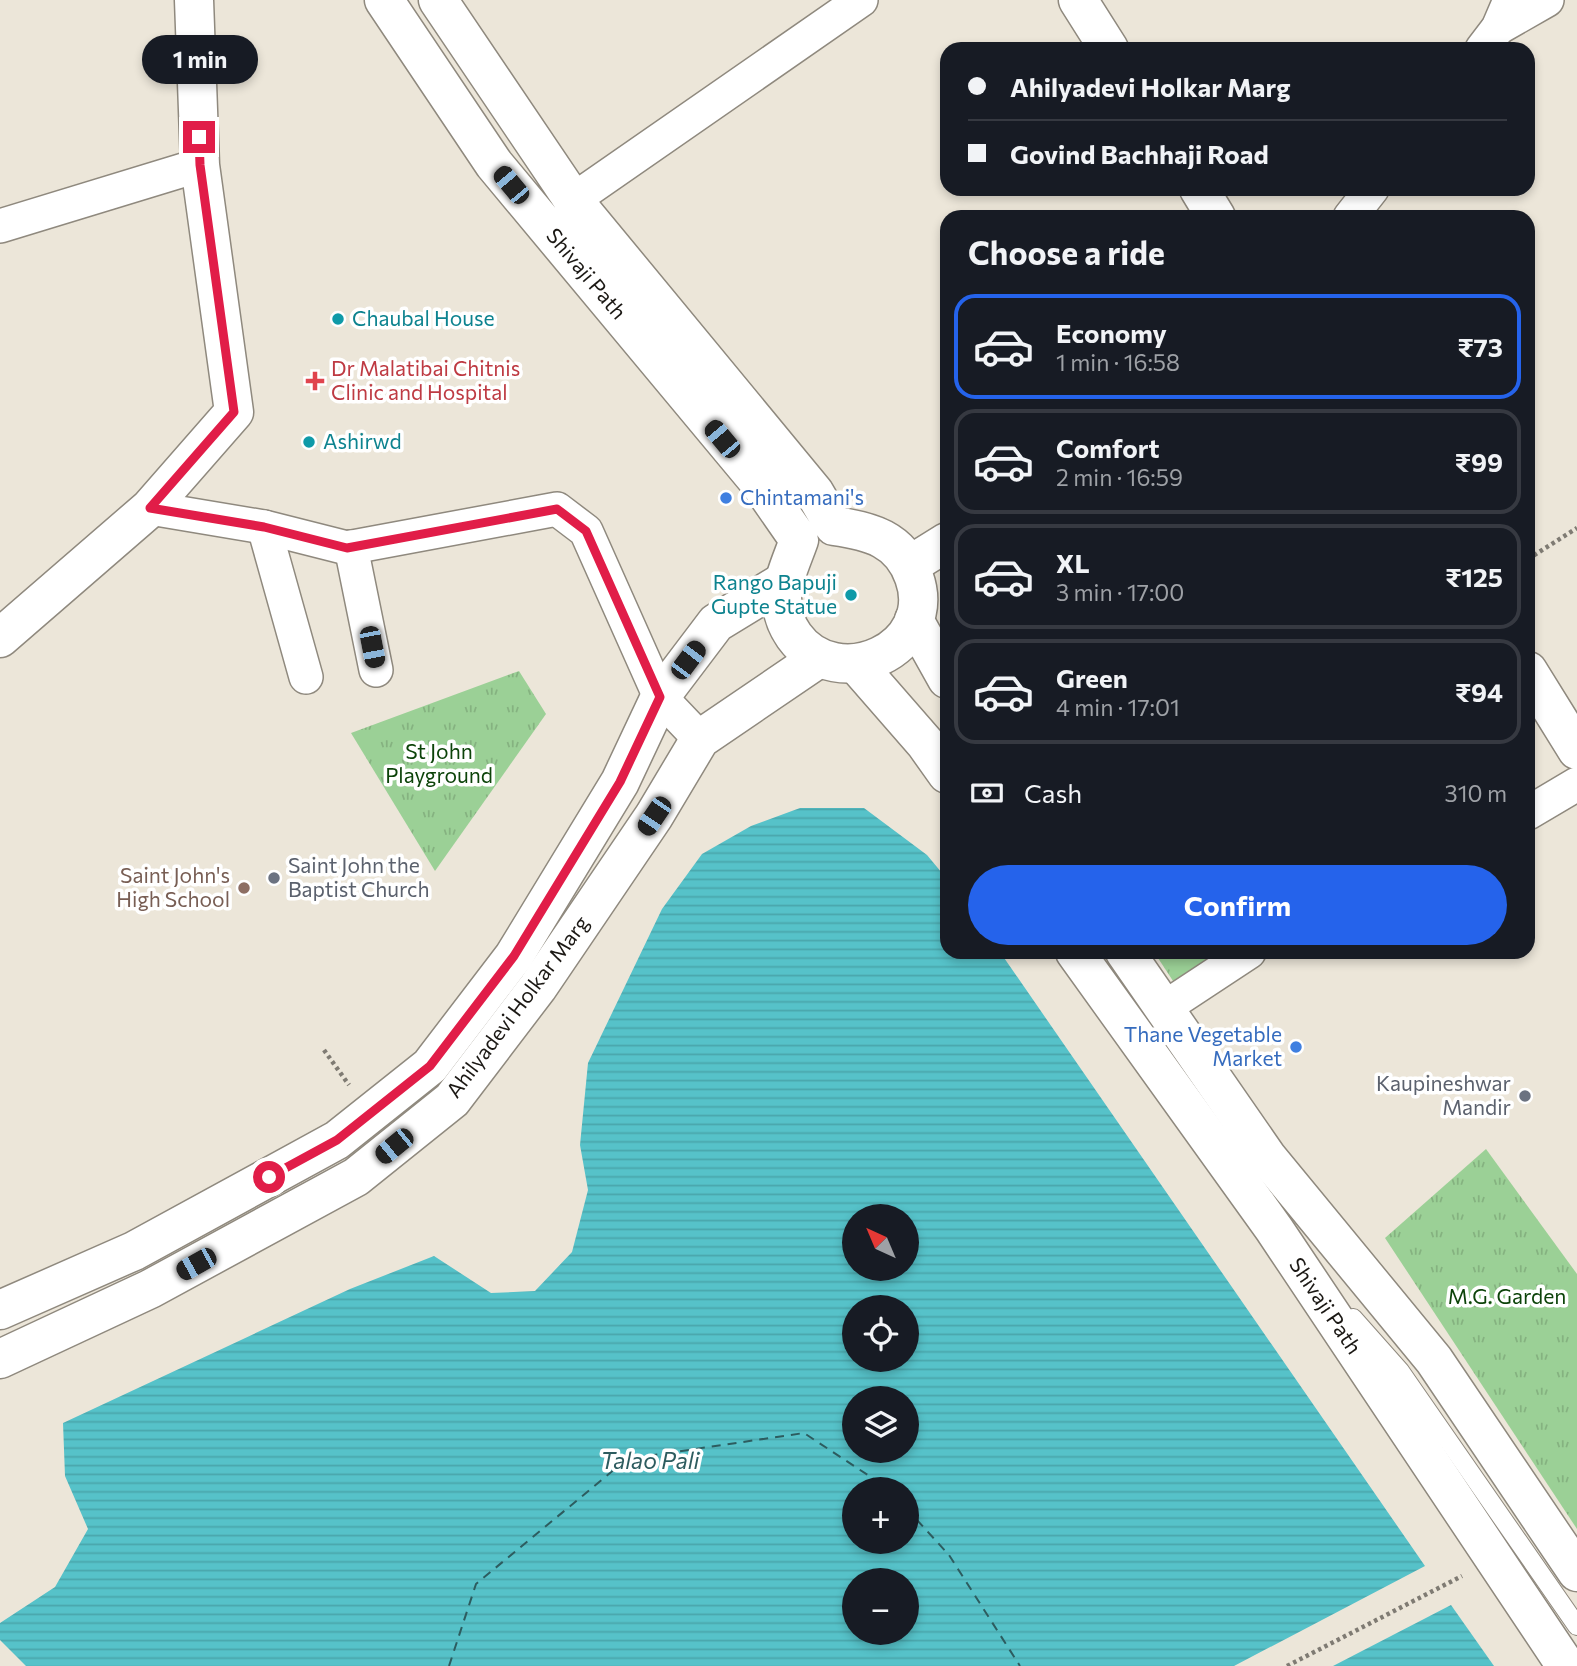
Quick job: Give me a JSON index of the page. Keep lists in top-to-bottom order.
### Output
{
  "streets": {
    "main road": ["Shivaji Path", "Ahilyadevi Holkar Marg"]
  },
  "crossings": [
    ["Shivaji Path", "Ahilyadevi Holkar Marg"]
  ],
  "water": ["Talao Pali"],
  "parks": ["St John Playground", "M.G. Garden"],
  "places": {
    "other": [
      "Chaubal House",
      "Ashirwd",
      "Chintamani's",
      "Rango Bapuji Gupte Statue",
      "Saint John the Baptist Church",
      "Saint John's High School",
      "Thane Vegetable Market",
      "Kaupineshwar Mandir"
    ],
    "health": ["Dr Malatibai Chitnis Clinic and Hospital"]
  },
  "north": "top left",
  "page": {
    "bubble": "1 min",
    "banner": ["Ahilyadevi Holkar Marg", "Govind Bachhaji Road"],
    "heading": "Choose a ride",
    "list": [
      {
        "name": "Economy",
        "note": "1 min · 16:58",
        "value": "₹73"
      },
      {
        "name": "Comfort",
        "note": "2 min · 16:59",
        "value": "₹99"
      },
      {
        "name": "XL",
        "note": "3 min · 17:00",
        "value": "₹125"
      },
      {
        "name": "Green",
        "note": "4 min · 17:01",
        "value": "₹94"
      }
    ],
    "pay": ["Cash", "310 m"],
    "buttons": "Confirm",
    "map_buttons": ["+", "−"]
  }
}
